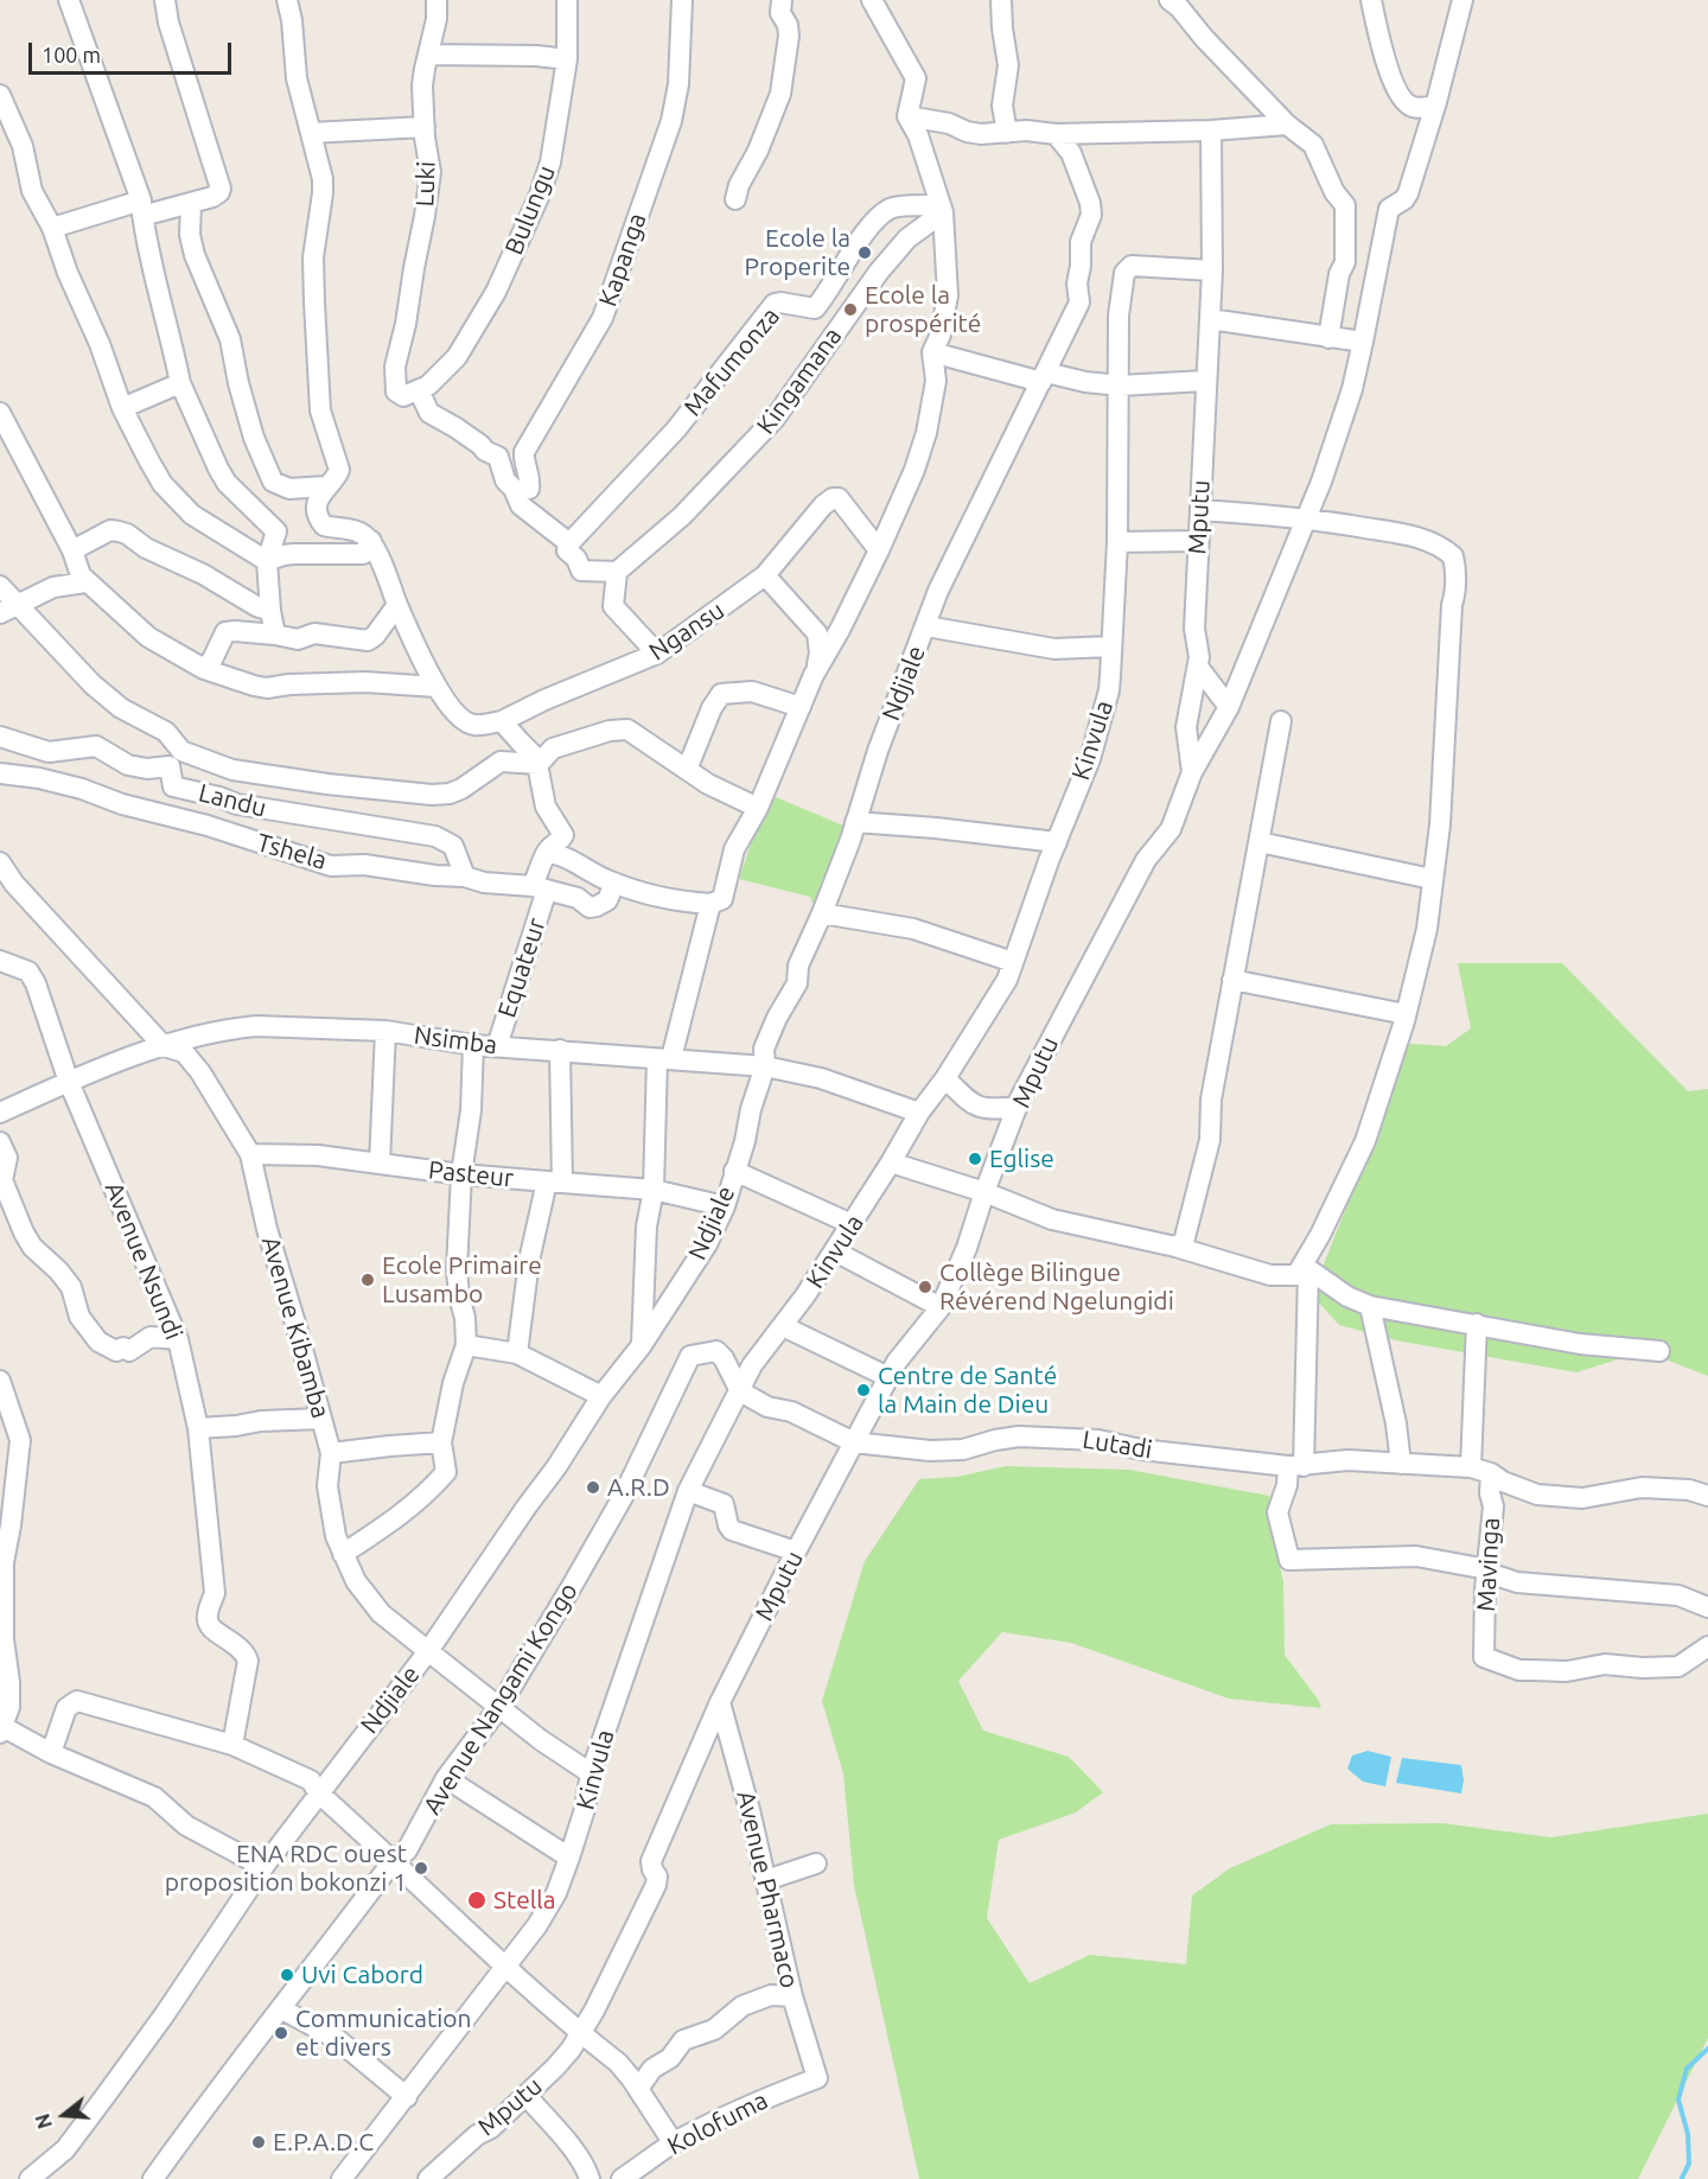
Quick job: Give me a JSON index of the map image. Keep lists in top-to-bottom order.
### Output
{
  "streets": {
    "street": [
      "Luki",
      "Bulungu",
      "Kapanga",
      "Mafumonza",
      "Kingamana",
      "Mputu",
      "Ngansu",
      "Ndjiale",
      "Kinvula",
      "Landu",
      "Tshela",
      "Equateur",
      "Nsimba",
      "Pasteur",
      "Avenue Nsundi",
      "Avenue Kibamba",
      "Lutadi",
      "Mavinga",
      "Avenue Nangami Kongo",
      "Avenue Pharmaco",
      "Kolofuma"
    ]
  },
  "crossings": [
    ["Luki", "Bulungu"],
    ["Mafumonza", "Kingamana"],
    ["Mputu", "Kinvula"],
    ["Mputu", "Lutadi"],
    ["Mputu", "Avenue Pharmaco"],
    ["Ngansu", "Equateur"],
    ["Ndjiale", "Nsimba"],
    ["Ndjiale", "Pasteur"],
    ["Ndjiale", "Avenue Kibamba"],
    ["Kinvula", "Nsimba"],
    ["Kinvula", "Avenue Kibamba"],
    ["Kinvula", "Lutadi"],
    ["Kinvula", "Avenue Nangami Kongo"],
    ["Landu", "Tshela"],
    ["Tshela", "Equateur"],
    ["Equateur", "Nsimba"],
    ["Nsimba", "Avenue Nsundi"],
    ["Nsimba", "Avenue Kibamba"],
    ["Pasteur", "Avenue Kibamba"],
    ["Avenue Kibamba", "Avenue Nangami Kongo"],
    ["Lutadi", "Mavinga"],
    ["Lutadi", "Avenue Nangami Kongo"],
    ["Avenue Pharmaco", "Kolofuma"]
  ],
  "places": [
    "Ecole la Properite",
    "Ecole la prospérité",
    "Eglise",
    "Ecole Primaire Lusambo",
    "Collège Bilingue Révérend Ngelungidi",
    "Centre de Santé la Main de Dieu",
    "A.R.D",
    "ENA RDC ouest proposition bokonzi 1",
    "Stella",
    "Uvi Cabord",
    "Communication et divers",
    "E.P.A.D.C"
  ],
  "scale_bar": "100 m",
  "north": "left"
}
